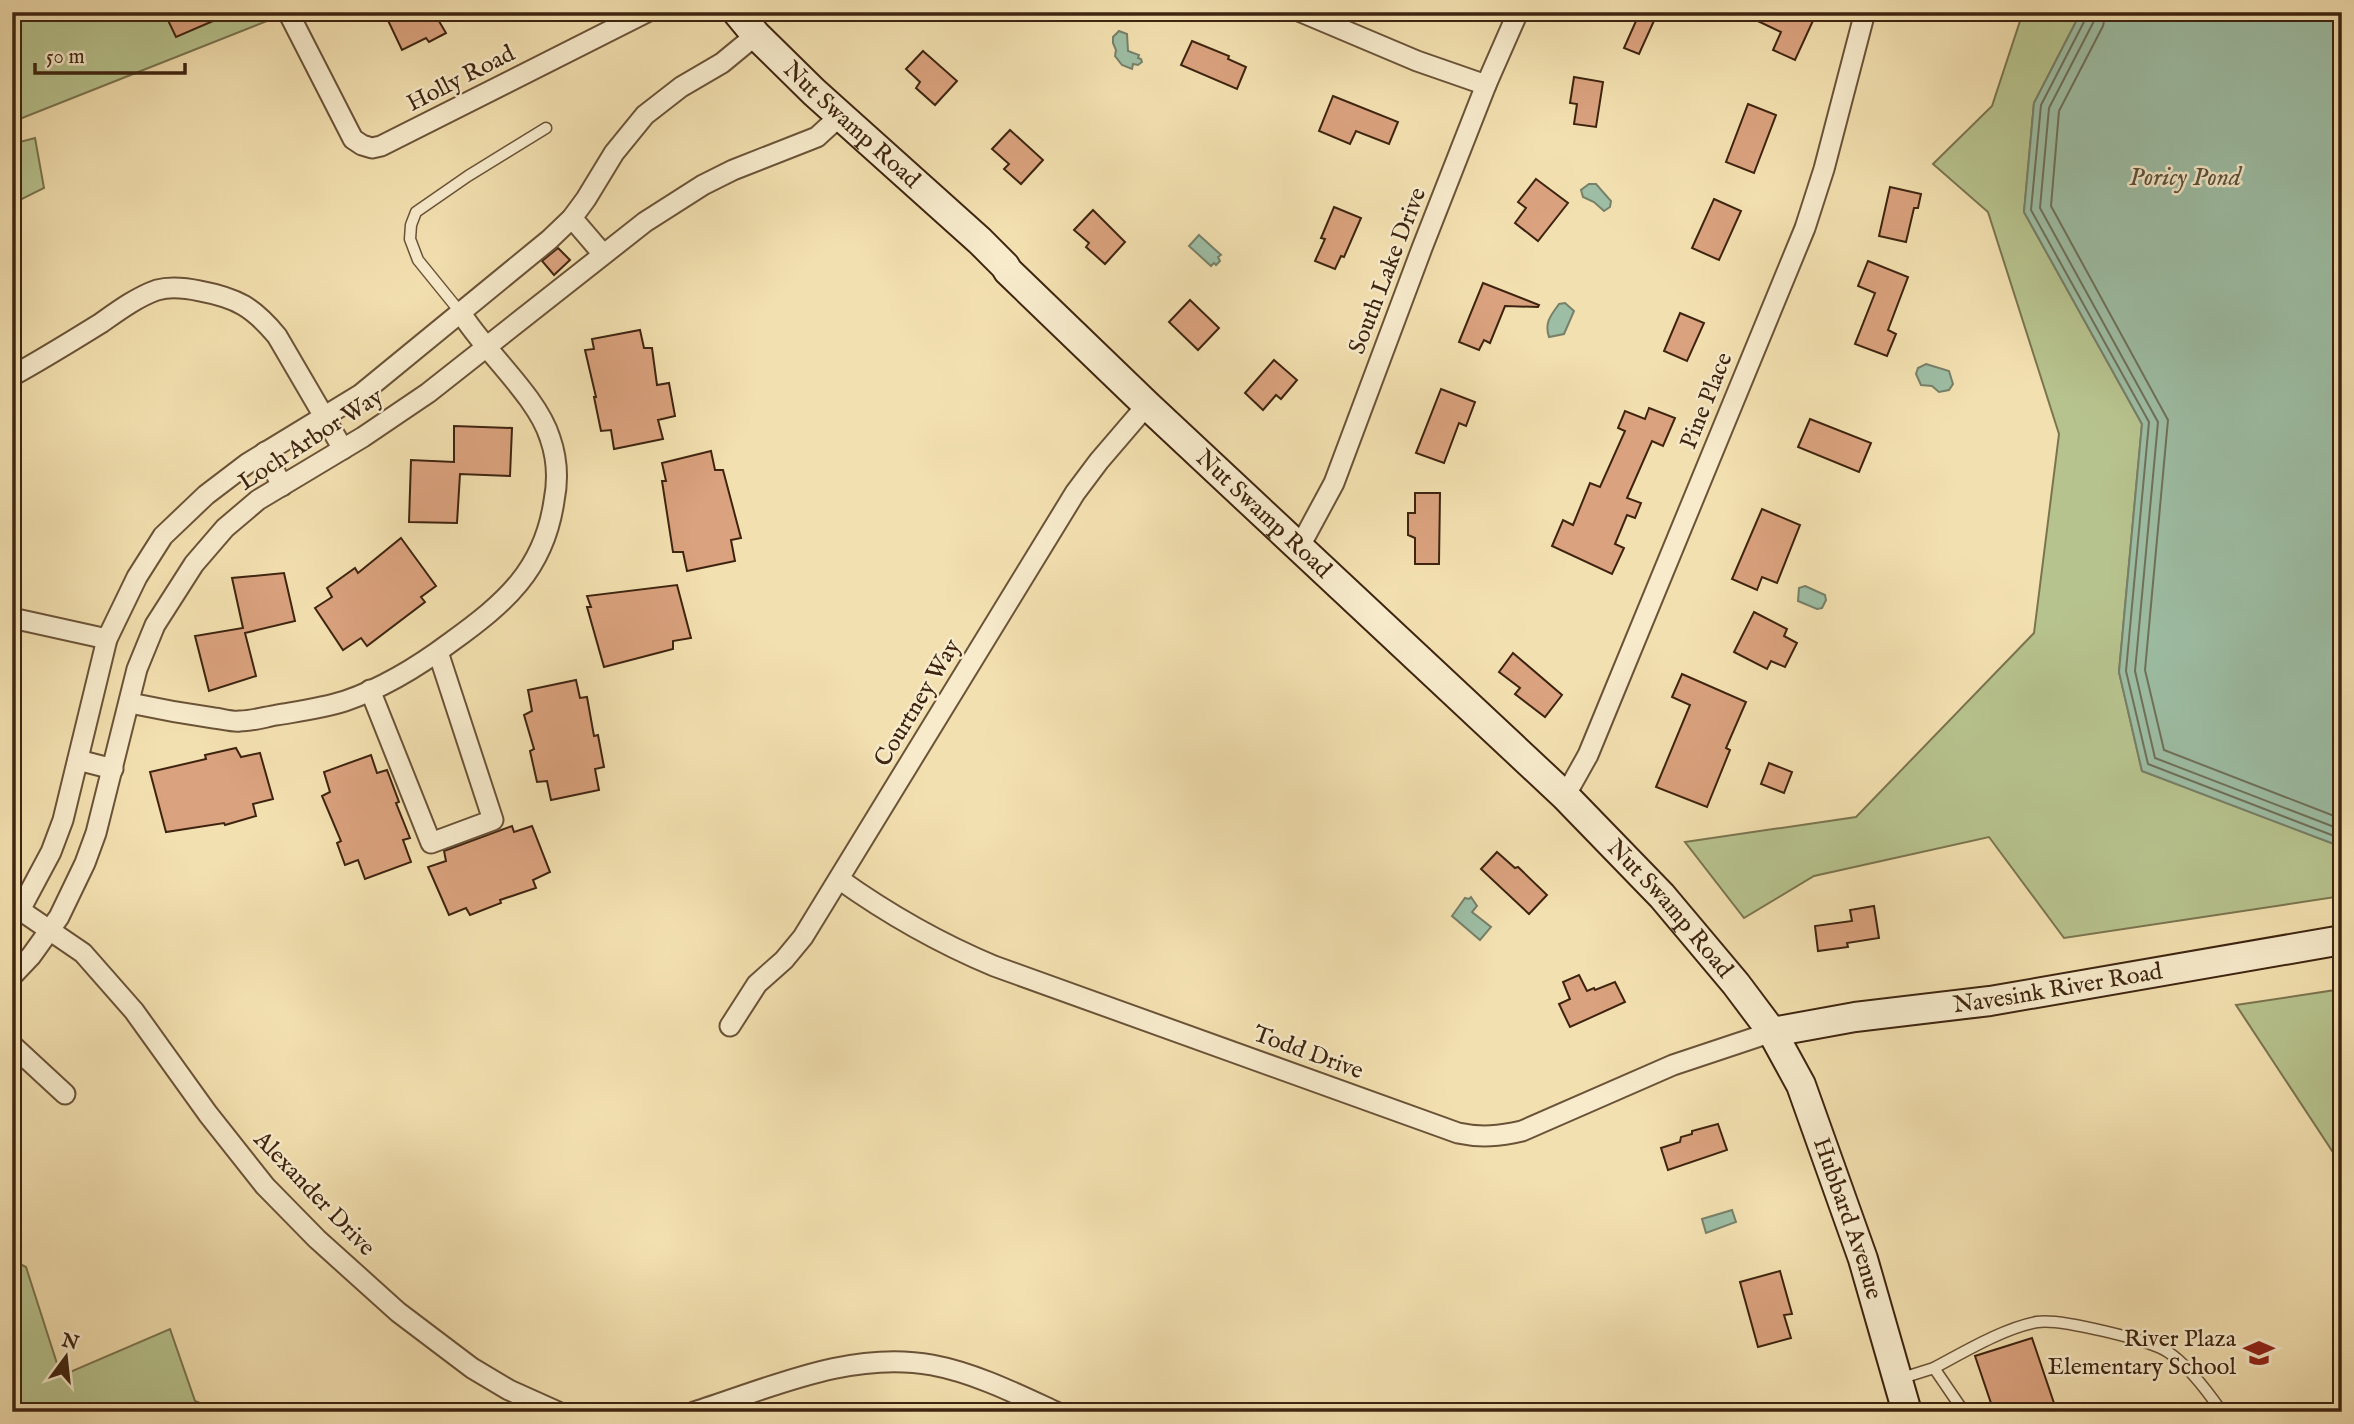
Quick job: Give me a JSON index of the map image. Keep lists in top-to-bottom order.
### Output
{
  "streets": {
    "main road": ["Nut Swamp Road", "Navesink River Road", "Hubbard Avenue"],
    "street": [
      "Holly Road",
      "South Lake Drive",
      "Pine Place",
      "Loch Arbor Way",
      "Courtney Way",
      "Todd Drive",
      "Alexander Drive"
    ]
  },
  "crossings": [
    ["Nut Swamp Road", "South Lake Drive"],
    ["Nut Swamp Road", "Pine Place"],
    ["Nut Swamp Road", "Loch Arbor Way"],
    ["Nut Swamp Road", "Courtney Way"],
    ["Nut Swamp Road", "Navesink River Road"],
    ["Nut Swamp Road", "Todd Drive"],
    ["Nut Swamp Road", "Hubbard Avenue"],
    ["Loch Arbor Way", "Alexander Drive"],
    ["Courtney Way", "Todd Drive"],
    ["Navesink River Road", "Todd Drive"],
    ["Navesink River Road", "Hubbard Avenue"],
    ["Todd Drive", "Hubbard Avenue"]
  ],
  "water": ["Poricy Pond"],
  "places": {
    "school or university": ["River Plaza Elementary School"]
  },
  "scale_bar": "50 m",
  "north": "top"
}
